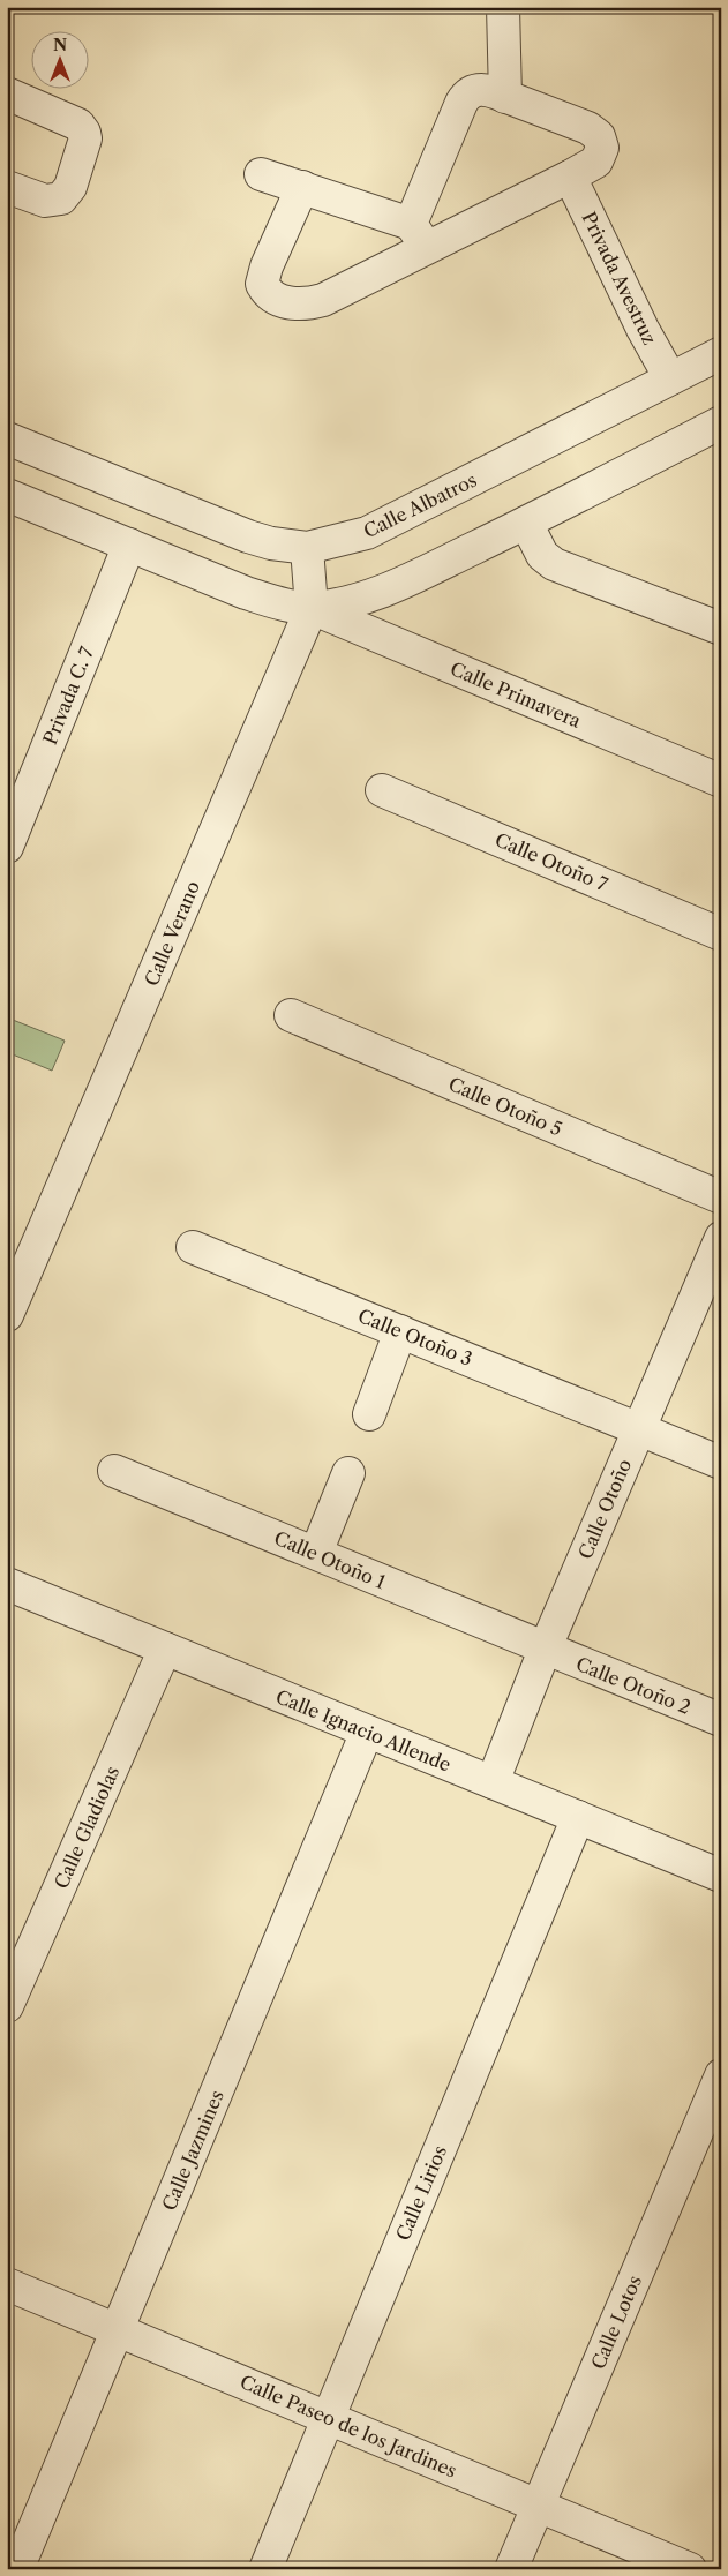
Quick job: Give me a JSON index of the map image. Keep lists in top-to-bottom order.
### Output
{
  "streets": {
    "street": [
      "Privada Avestruz",
      "Calle Albatros",
      "Calle Primavera",
      "Privada C. 7",
      "Calle Otoño 7",
      "Calle Verano",
      "Calle Otoño 5",
      "Calle Otoño 3",
      "Calle Otoño",
      "Calle Otoño 1",
      "Calle Otoño 2",
      "Calle Ignacio Allende",
      "Calle Gladiolas",
      "Calle Jazmines",
      "Calle Lirios",
      "Calle Lotos",
      "Calle Paseo de los Jardines"
    ]
  },
  "crossings": [
    ["Privada Avestruz", "Calle Albatros"],
    ["Calle Albatros", "Calle Verano"],
    ["Calle Primavera", "Calle Verano"],
    ["Calle Otoño 3", "Calle Otoño"],
    ["Calle Otoño", "Calle Otoño 1"],
    ["Calle Otoño", "Calle Otoño 2"],
    ["Calle Otoño", "Calle Ignacio Allende"],
    ["Calle Otoño 1", "Calle Otoño 2"],
    ["Calle Ignacio Allende", "Calle Gladiolas"],
    ["Calle Ignacio Allende", "Calle Jazmines"],
    ["Calle Ignacio Allende", "Calle Lirios"],
    ["Calle Jazmines", "Calle Paseo de los Jardines"],
    ["Calle Lirios", "Calle Paseo de los Jardines"],
    ["Calle Lotos", "Calle Paseo de los Jardines"]
  ],
  "north": "top"
}
